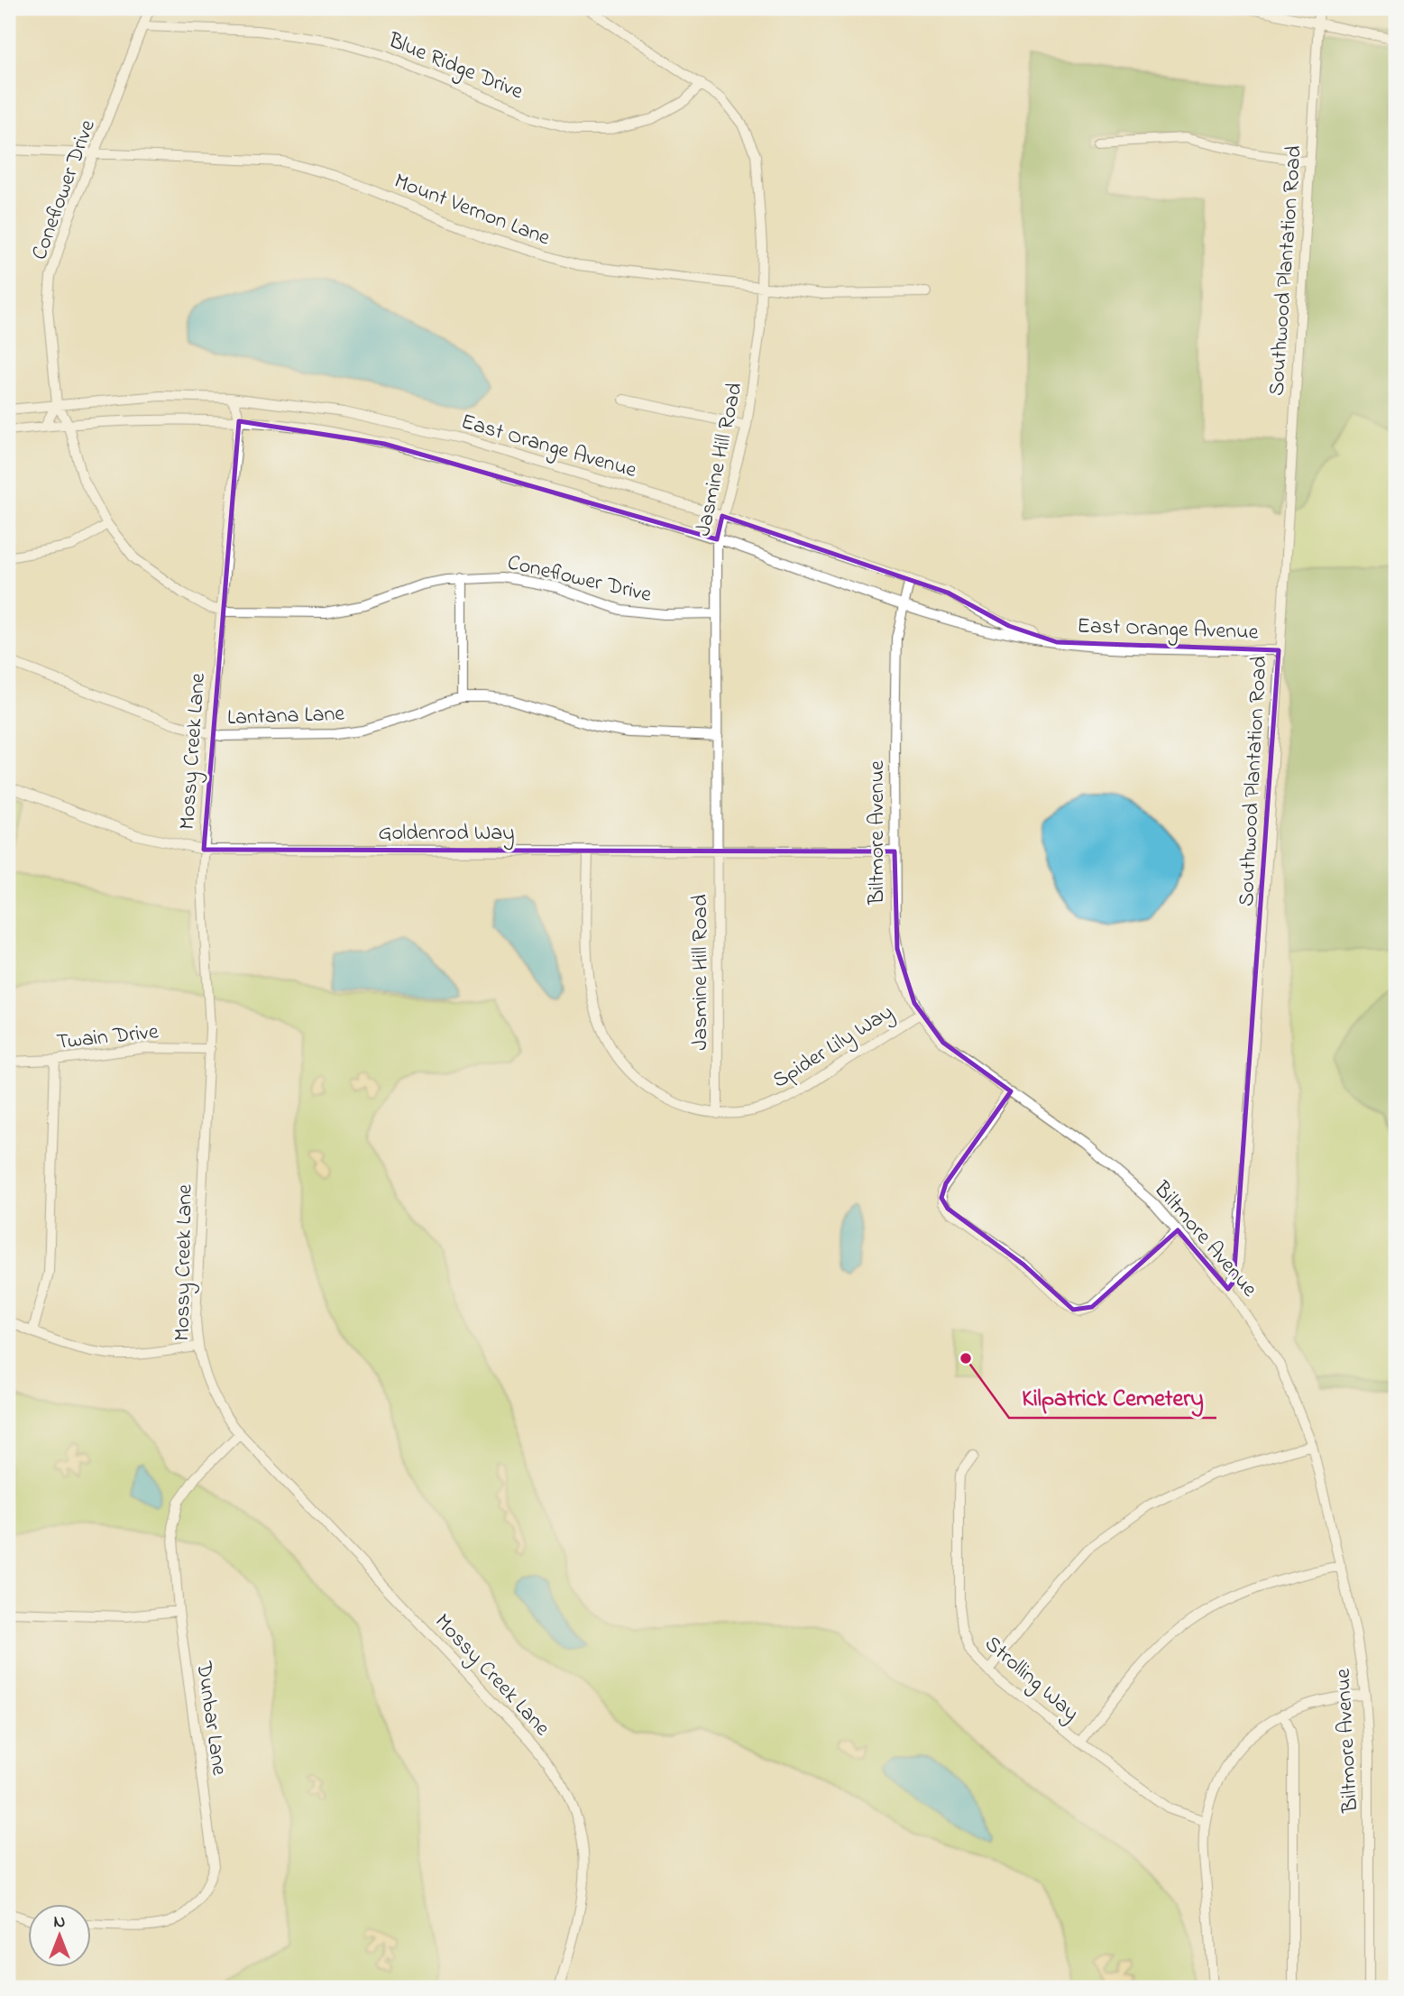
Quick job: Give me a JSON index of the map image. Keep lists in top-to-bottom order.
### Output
{
  "streets": {
    "street": [
      "Blue Ridge Drive",
      "Coneflower Drive",
      "Mount Vernon Lane",
      "Southwood Plantation Road",
      "East Orange Avenue",
      "Jasmine Hill Road",
      "Lantana Lane",
      "Mossy Creek Lane",
      "Goldenrod Way",
      "Biltmore Avenue",
      "Twain Drive",
      "Spider Lily Way",
      "Strolling Way",
      "Dunbar Lane"
    ]
  },
  "crossings": [
    ["Blue Ridge Drive", "Coneflower Drive"],
    ["Blue Ridge Drive", "Jasmine Hill Road"],
    ["Coneflower Drive", "Mount Vernon Lane"],
    ["Coneflower Drive", "East Orange Avenue"],
    ["Coneflower Drive", "Jasmine Hill Road"],
    ["Coneflower Drive", "Mossy Creek Lane"],
    ["Mount Vernon Lane", "Jasmine Hill Road"],
    ["Southwood Plantation Road", "East Orange Avenue"],
    ["Southwood Plantation Road", "Biltmore Avenue"],
    ["East Orange Avenue", "Jasmine Hill Road"],
    ["East Orange Avenue", "Mossy Creek Lane"],
    ["East Orange Avenue", "Biltmore Avenue"],
    ["Jasmine Hill Road", "Lantana Lane"],
    ["Jasmine Hill Road", "Goldenrod Way"],
    ["Jasmine Hill Road", "Spider Lily Way"],
    ["Lantana Lane", "Mossy Creek Lane"],
    ["Mossy Creek Lane", "Goldenrod Way"],
    ["Mossy Creek Lane", "Twain Drive"],
    ["Mossy Creek Lane", "Dunbar Lane"],
    ["Goldenrod Way", "Biltmore Avenue"],
    ["Goldenrod Way", "Spider Lily Way"],
    ["Biltmore Avenue", "Spider Lily Way"]
  ],
  "places": ["Kilpatrick Cemetery"],
  "north": "top"
}
